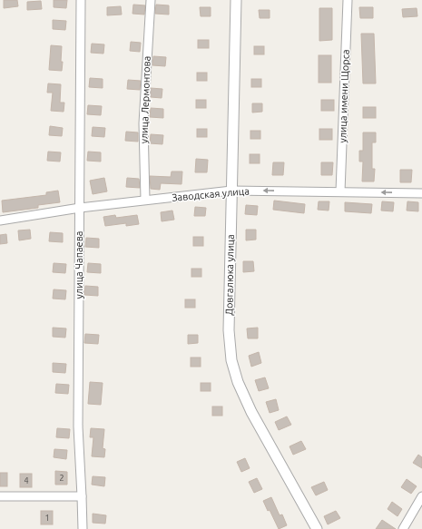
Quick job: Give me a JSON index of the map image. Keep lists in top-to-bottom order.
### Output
{
  "streets": {
    "street": [
      "улица имени Щорса",
      "улица Лермонтова",
      "Заводская улица",
      "улица Чапаева",
      "Довгалюка улица"
    ]
  },
  "crossings": [
    ["улица имени Щорса", "Заводская улица"],
    ["улица Лермонтова", "Заводская улица"],
    ["Заводская улица", "улица Чапаева"],
    ["Заводская улица", "Довгалюка улица"]
  ],
  "one_way": ["Заводская улица"],
  "house_numbers": ["2", "4", "1"]
}
